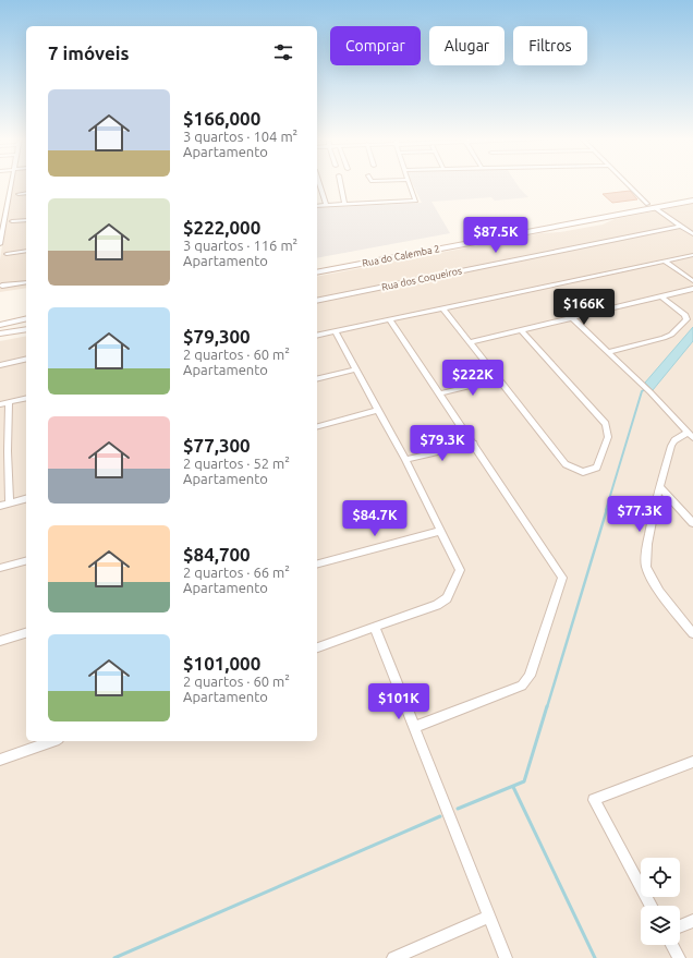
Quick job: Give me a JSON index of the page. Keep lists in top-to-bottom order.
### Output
{
  "streets": {
    "main road": ["Rua do Calemba 2"],
    "street": ["Rua dos Coqueiros"]
  },
  "page": {
    "chip": ["Comprar", "Alugar", "Filtros"],
    "heading": "7 imóveis",
    "list": [
      {
        "name": "$166,000",
        "note": "3 quartos · 104 m² · Apartamento"
      },
      {
        "name": "$222,000",
        "note": "3 quartos · 116 m² · Apartamento"
      },
      {
        "name": "$79,300",
        "note": "2 quartos · 60 m² · Apartamento"
      },
      {
        "name": "$77,300",
        "note": "2 quartos · 52 m² · Apartamento"
      },
      {
        "name": "$84,700",
        "note": "2 quartos · 66 m² · Apartamento"
      },
      {
        "name": "$101,000",
        "note": "2 quartos · 60 m² · Apartamento"
      }
    ],
    "price": [
      "$87.5K",
      "$166K",
      "$222K",
      "$79.3K",
      "$77.3K",
      "$84.7K",
      "$101K"
    ]
  }
}
